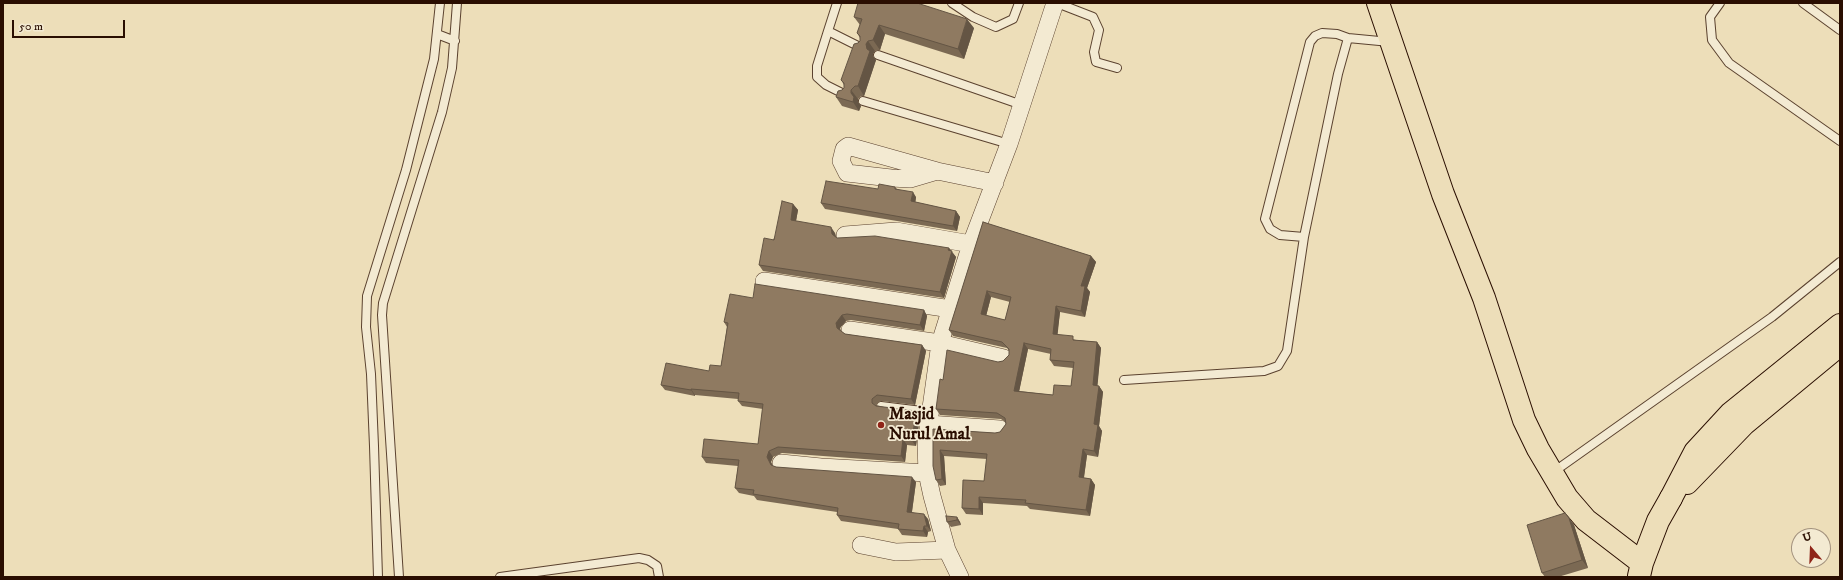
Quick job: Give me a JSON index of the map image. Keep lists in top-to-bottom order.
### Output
{
  "places": ["Masjid Nurul Amal"],
  "scale_bar": "50 m",
  "north": "top"
}
